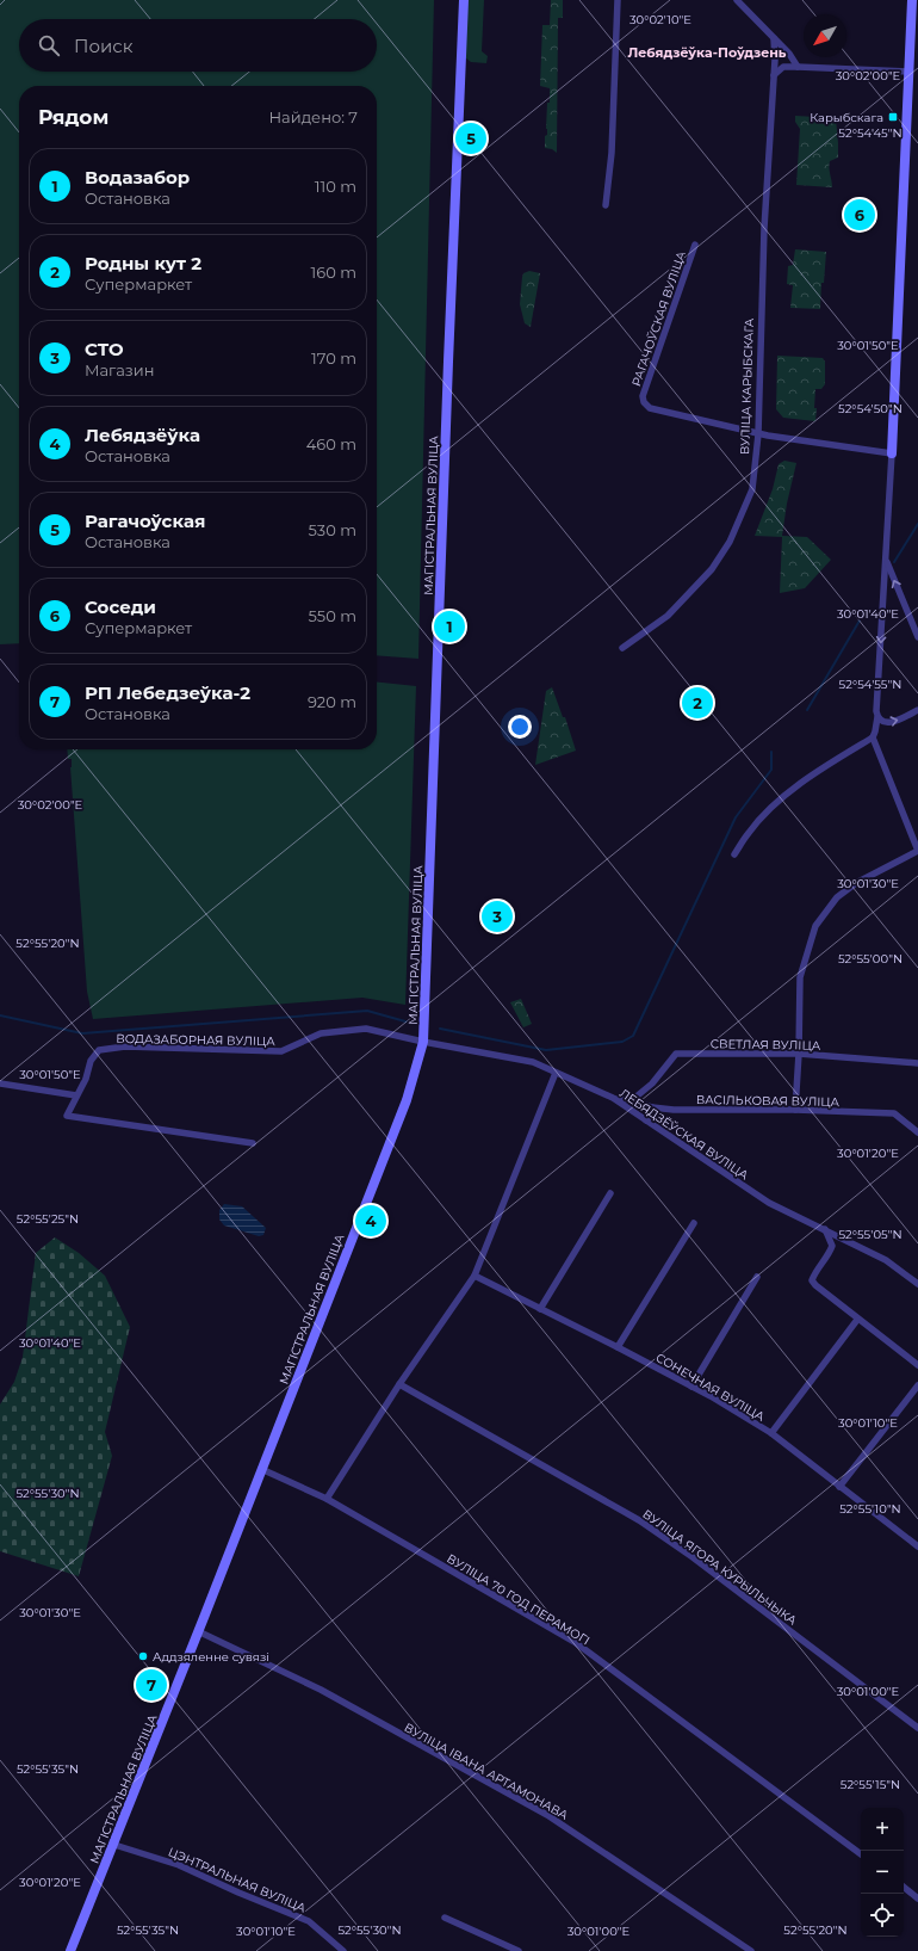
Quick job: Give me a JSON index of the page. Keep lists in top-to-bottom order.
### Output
{
  "streets": {
    "main road": ["МАГІСТРАЛЬНАЯ ВУЛІЦА"],
    "street": [
      "РАГАЧОЎСКАЯ ВУЛІЦА",
      "ВУЛІЦА КАРЫБСКАГА",
      "ВОДАЗАБОРНАЯ ВУЛІЦА",
      "СВЕТЛАЯ ВУЛІЦА",
      "ВАСІЛЬКОВАЯ ВУЛІЦА",
      "ЛЕБЯДЗЁЎСКАЯ ВУЛІЦА",
      "СОНЕЧНАЯ ВУЛІЦА",
      "ВУЛІЦА ЯГОРА КУРЫЛЬЧЫКА",
      "ВУЛІЦА 70 ГОД ПЕРАМОГІ",
      "ВУЛІЦА ІВАНА АРТАМОНАВА",
      "ЦЭНТРАЛЬНАЯ ВУЛІЦА"
    ]
  },
  "crossings": [
    ["РАГАЧОЎСКАЯ ВУЛІЦА", "ВУЛІЦА КАРЫБСКАГА"],
    ["МАГІСТРАЛЬНАЯ ВУЛІЦА", "ВОДАЗАБОРНАЯ ВУЛІЦА"],
    ["МАГІСТРАЛЬНАЯ ВУЛІЦА", "ЛЕБЯДЗЁЎСКАЯ ВУЛІЦА"],
    ["МАГІСТРАЛЬНАЯ ВУЛІЦА", "ВУЛІЦА 70 ГОД ПЕРАМОГІ"],
    ["МАГІСТРАЛЬНАЯ ВУЛІЦА", "ВУЛІЦА ІВАНА АРТАМОНАВА"],
    ["МАГІСТРАЛЬНАЯ ВУЛІЦА", "ЦЭНТРАЛЬНАЯ ВУЛІЦА"],
    ["ВОДАЗАБОРНАЯ ВУЛІЦА", "ЛЕБЯДЗЁЎСКАЯ ВУЛІЦА"],
    ["СВЕТЛАЯ ВУЛІЦА", "ВАСІЛЬКОВАЯ ВУЛІЦА"],
    ["ВАСІЛЬКОВАЯ ВУЛІЦА", "ЛЕБЯДЗЁЎСКАЯ ВУЛІЦА"]
  ],
  "districts": ["Лебядзёўка-Поўдзень"],
  "places": {
    "transit": ["Карыбскага"],
    "other": ["Аддзяленне сувязі"]
  },
  "north": "bottom left",
  "page": {
    "search": "Поиск",
    "heading": ["Рядом", "Найдено: 7"],
    "pins": [
      "5",
      "6",
      "1",
      "2",
      "3",
      "4",
      "7"
    ],
    "list": [
      {
        "mark": "1",
        "name": "Водазабор",
        "note": "Остановка",
        "value": "110 m"
      },
      {
        "mark": "2",
        "name": "Родны кут 2",
        "note": "Супермаркет",
        "value": "160 m"
      },
      {
        "mark": "3",
        "name": "СТО",
        "note": "Магазин",
        "value": "170 m"
      },
      {
        "mark": "4",
        "name": "Лебядзёўка",
        "note": "Остановка",
        "value": "460 m"
      },
      {
        "mark": "5",
        "name": "Рагачоўская",
        "note": "Остановка",
        "value": "530 m"
      },
      {
        "mark": "6",
        "name": "Соседи",
        "note": "Супермаркет",
        "value": "550 m"
      },
      {
        "mark": "7",
        "name": "РП Лебедзеўка-2",
        "note": "Остановка",
        "value": "920 m"
      }
    ],
    "map_buttons": ["+", "−"]
  },
  "coordinates": [
    "30°02'10\"E",
    "30°02'00\"E",
    "52°54'45\"N",
    "30°01'50\"E",
    "52°54'50\"N",
    "30°01'40\"E",
    "52°54'55\"N",
    "30°01'30\"E",
    "52°55'20\"N",
    "52°55'00\"N",
    "30°01'20\"E",
    "52°55'25\"N",
    "52°55'05\"N",
    "30°01'10\"E",
    "52°55'30\"N",
    "52°55'10\"N",
    "30°01'00\"E",
    "52°55'35\"N",
    "52°55'15\"N"
  ]
}
